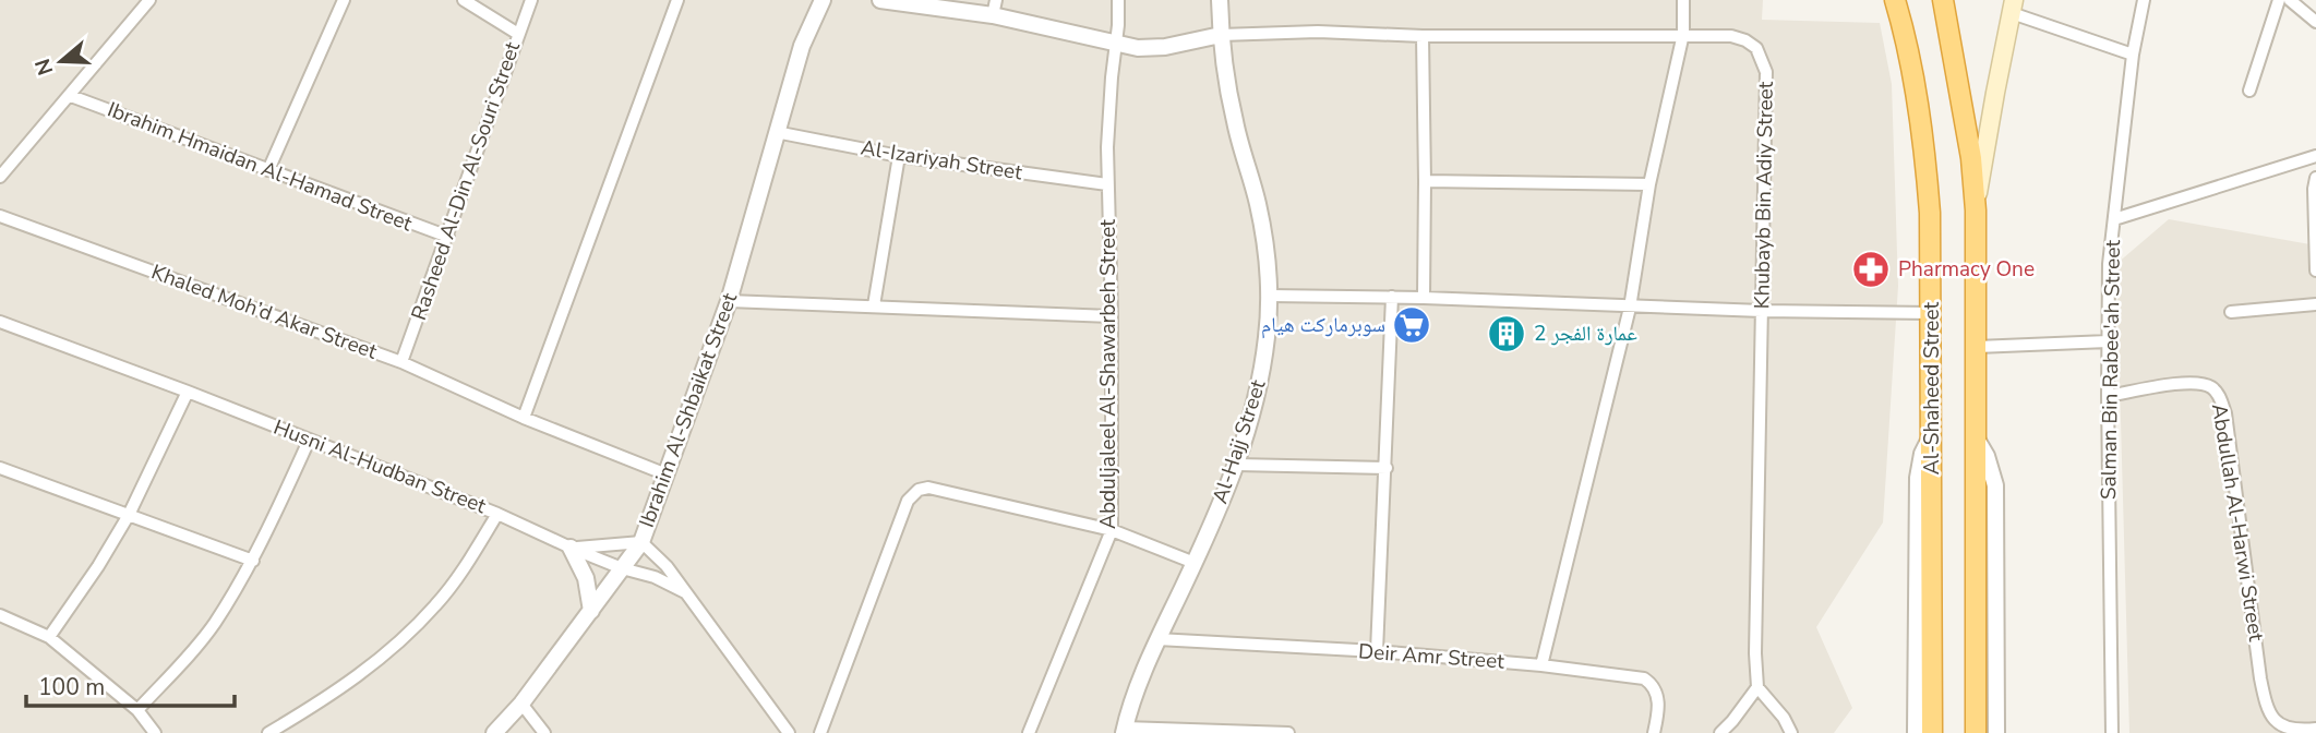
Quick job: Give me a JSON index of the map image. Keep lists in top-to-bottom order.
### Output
{
  "streets": {
    "highway": ["Al-Shaheed Street"],
    "street": [
      "Al-Izariyah Street",
      "Ibrahim Hmaidan Al-Hamad Street",
      "Rasheed Al-Din Al-Souri Street",
      "Khubayb Bin Adiy Street",
      "Khaled Moh’d Akar Street",
      "Salman Bin Rabee'ah Street",
      "Abduljaleel Al-Shawarbeh Street",
      "Ibrahim Al-Shbaikat Street",
      "Al-Hajj Street",
      "Husni Al-Hudban Street",
      "Abdullah Al-Harwi Street",
      "Deir Amr Street"
    ]
  },
  "crossings": [
    ["Al-Izariyah Street", "Abduljaleel Al-Shawarbeh Street"],
    ["Al-Izariyah Street", "Ibrahim Al-Shbaikat Street"],
    ["Ibrahim Hmaidan Al-Hamad Street", "Rasheed Al-Din Al-Souri Street"],
    ["Rasheed Al-Din Al-Souri Street", "Khaled Moh’d Akar Street"],
    ["Khubayb Bin Adiy Street", "Al-Hajj Street"],
    ["Khaled Moh’d Akar Street", "Ibrahim Al-Shbaikat Street"],
    ["Salman Bin Rabee'ah Street", "Abdullah Al-Harwi Street"],
    ["Ibrahim Al-Shbaikat Street", "Husni Al-Hudban Street"],
    ["Al-Hajj Street", "Deir Amr Street"]
  ],
  "places": {
    "pharmacy": ["Pharmacy One"],
    "supermarket": ["سوبرماركت هيام"],
    "building": ["عمارة الفجر 2"]
  },
  "scale_bar": "100 m",
  "north": "left"
}
